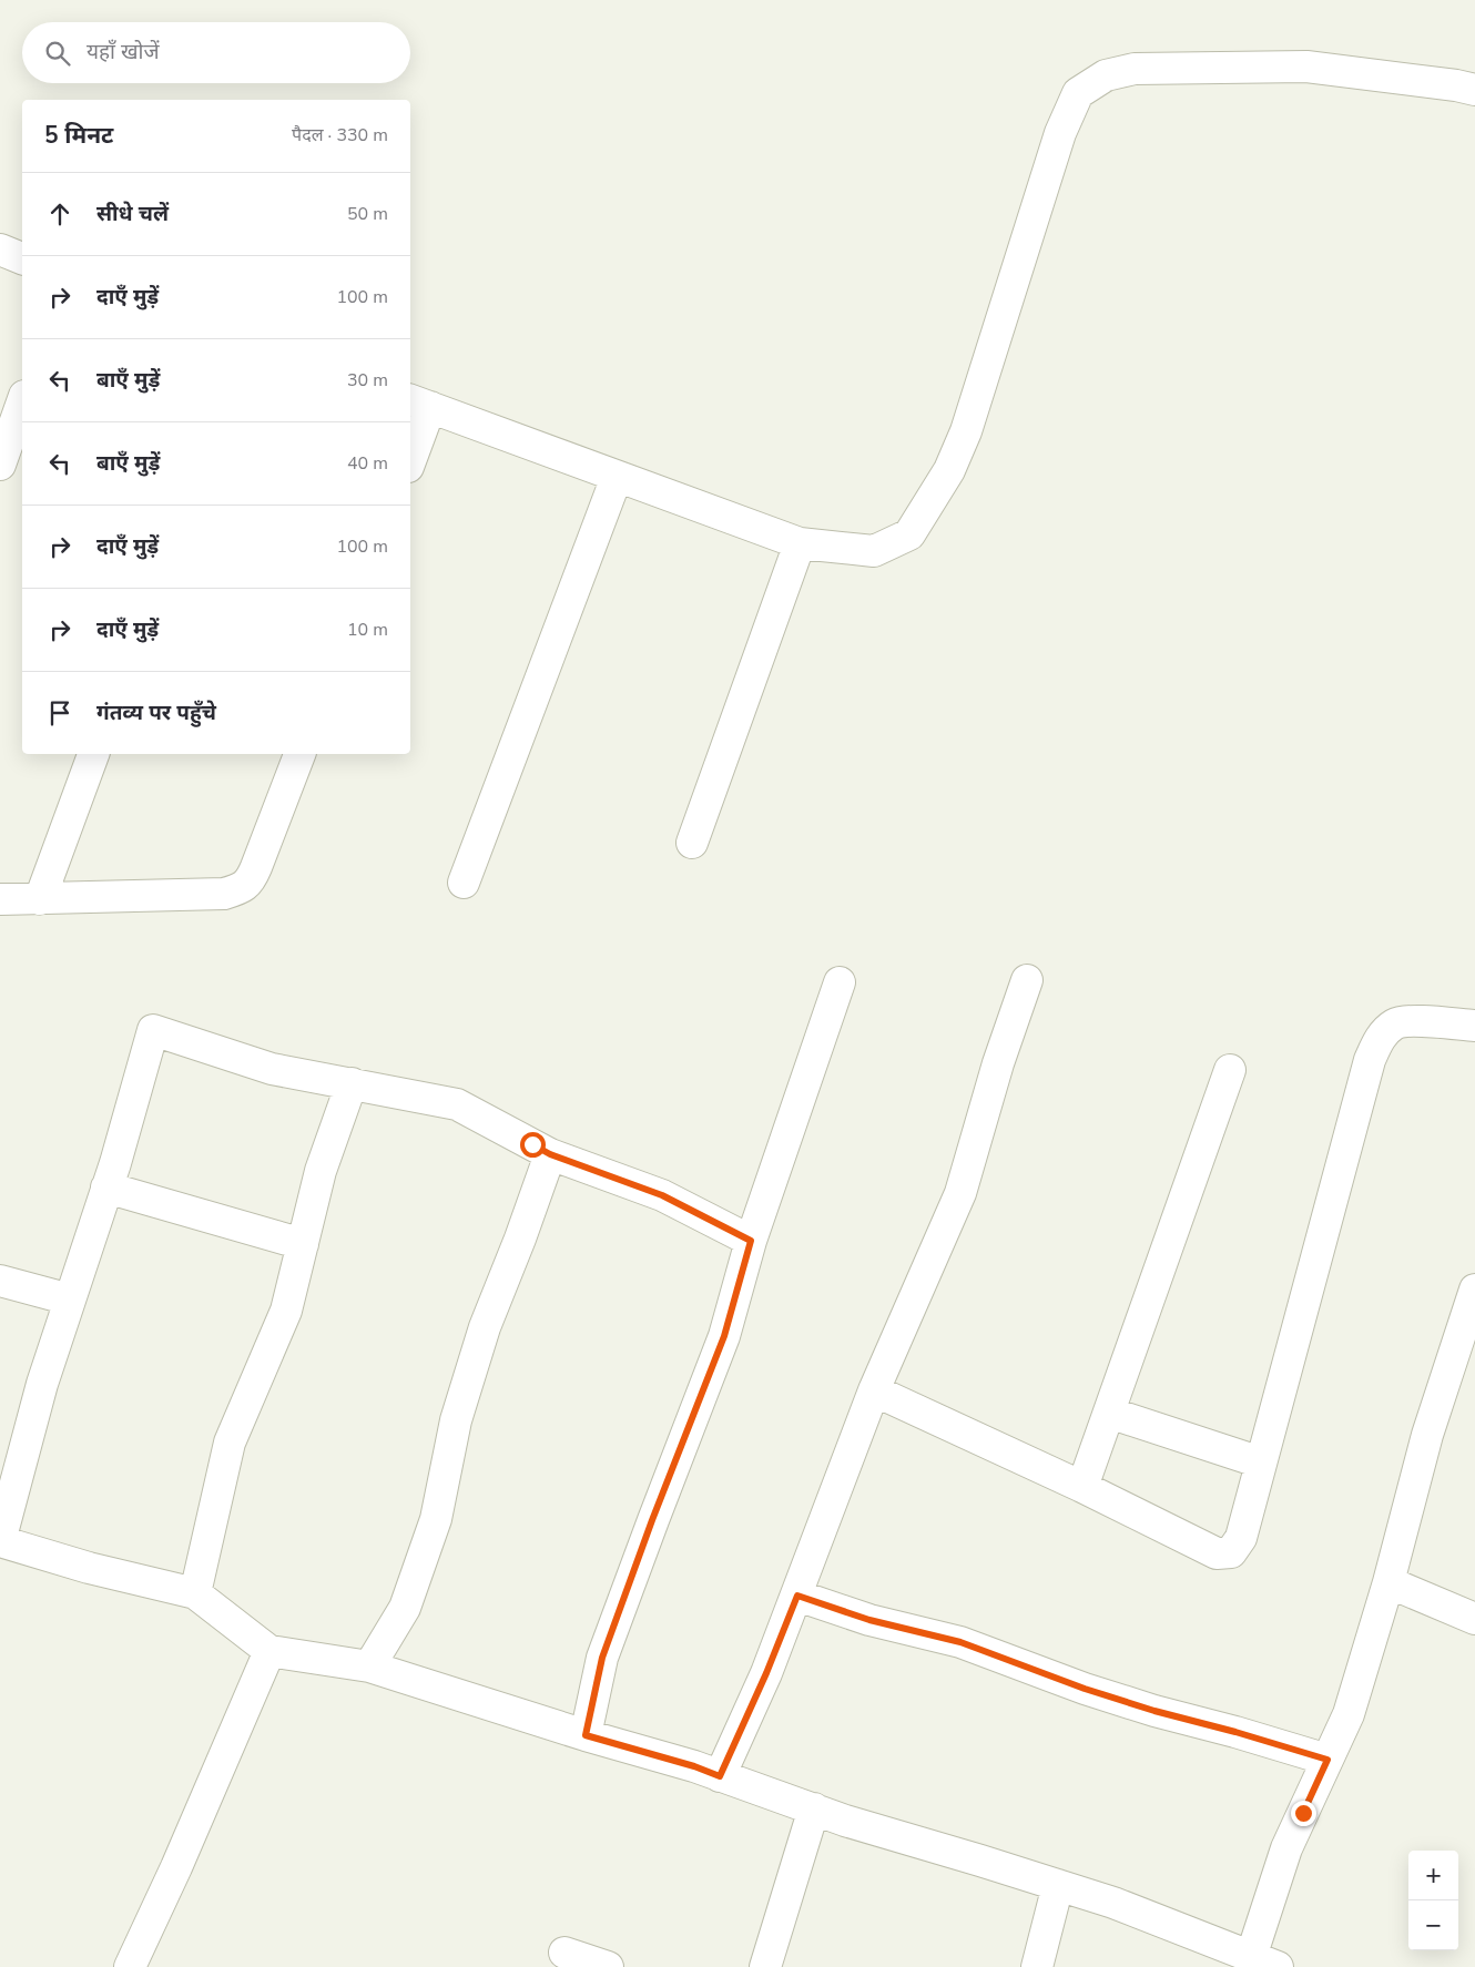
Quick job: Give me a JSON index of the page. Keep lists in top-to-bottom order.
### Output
{
  "page": {
    "search": "यहाँ खोजें",
    "heading": ["5 मिनट", "पैदल · 330 m"],
    "list": [
      ["सीधे चलें", "50 m"],
      ["दाएँ मुड़ें", "100 m"],
      ["बाएँ मुड़ें", "30 m"],
      ["बाएँ मुड़ें", "40 m"],
      ["दाएँ मुड़ें", "100 m"],
      ["दाएँ मुड़ें", "10 m"],
      "गंतव्य पर पहुँचे"
    ],
    "map_buttons": ["+", "−"]
  }
}
